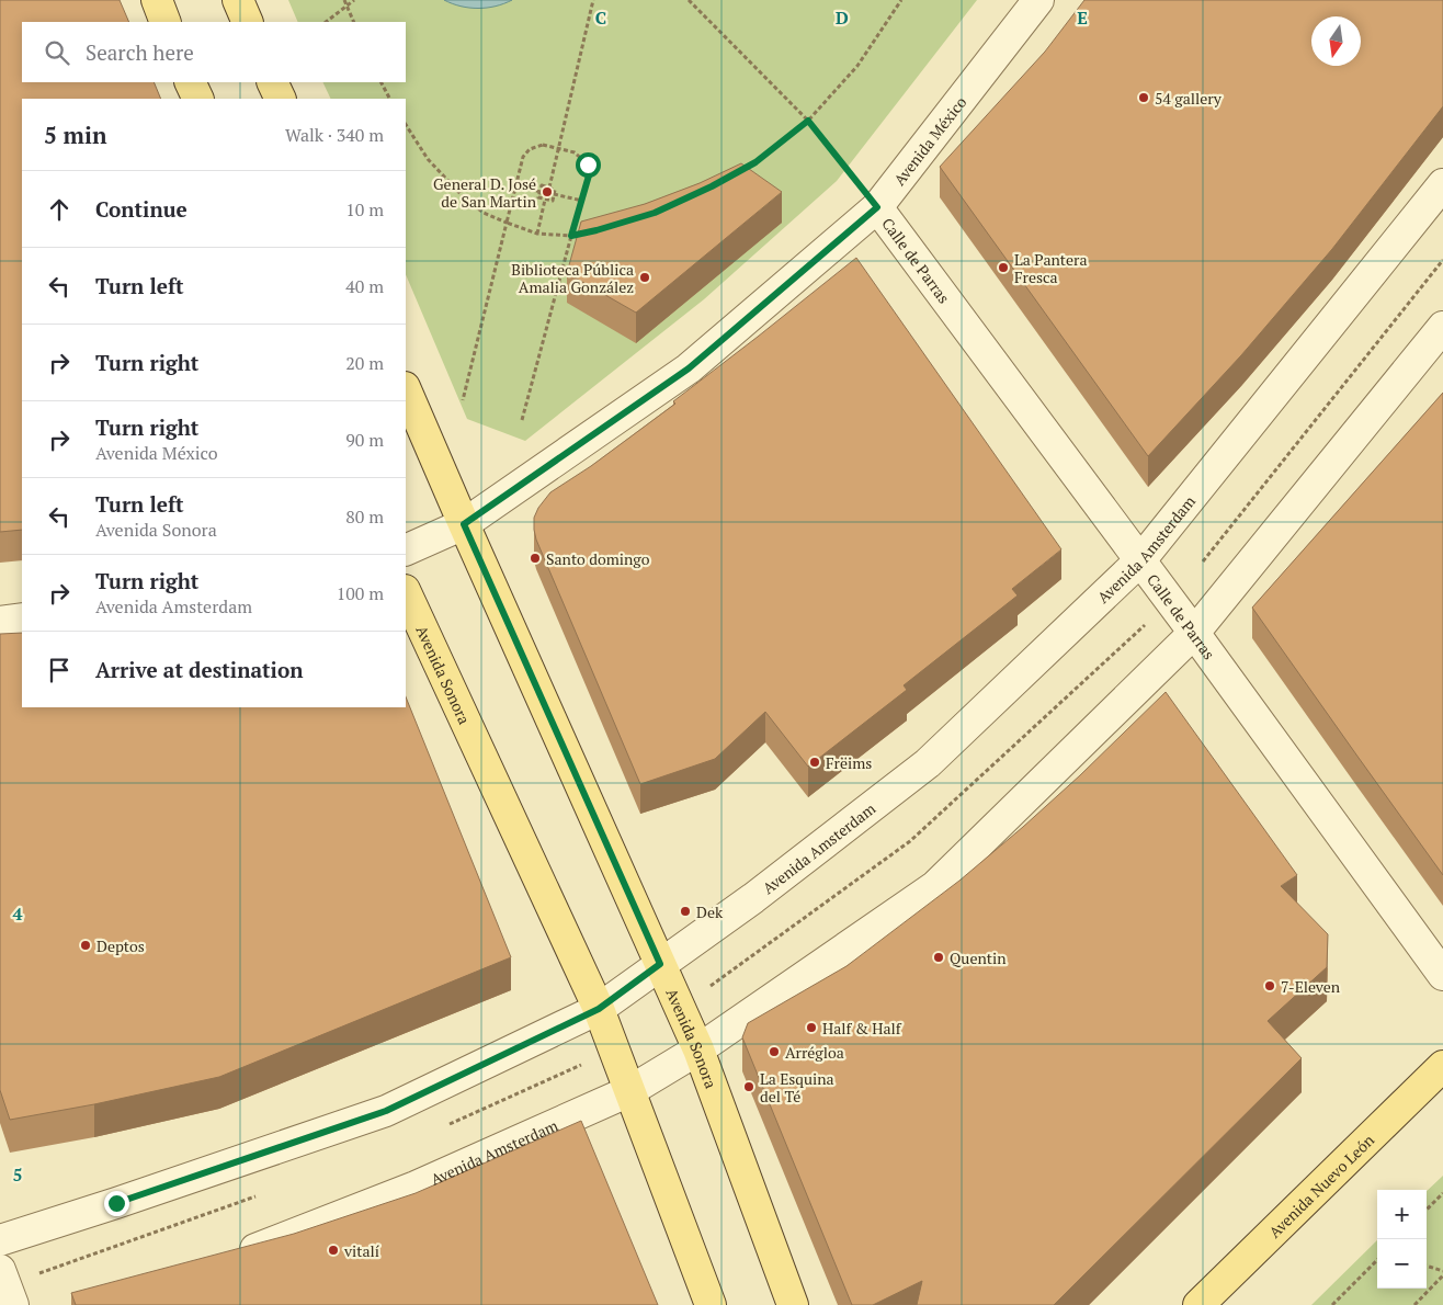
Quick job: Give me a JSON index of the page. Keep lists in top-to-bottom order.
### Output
{
  "streets": {
    "main road": ["Avenida Sonora", "Avenida Nuevo León"],
    "street": ["Avenida México", "Calle de Parras", "Avenida Amsterdam"]
  },
  "crossings": [
    ["Avenida México", "Calle de Parras"],
    ["Avenida México", "Avenida Sonora"],
    ["Calle de Parras", "Avenida Amsterdam"],
    ["Avenida Amsterdam", "Avenida Sonora"]
  ],
  "places": [
    "54 gallery",
    "General D. José de San Martin",
    "La Pantera Fresca",
    "Biblioteca Pública Amalia González",
    "Santo domingo",
    "Frëims",
    "Dek",
    "Deptos",
    "Quentin",
    "7-Eleven",
    "Half & Half",
    "Arrégloa",
    "La Esquina del Té",
    "vitalí"
  ],
  "north": "bottom",
  "page": {
    "search": "Search here",
    "heading": ["5 min", "Walk · 340 m"],
    "list": [
      ["Continue", "10 m"],
      ["Turn left", "40 m"],
      ["Turn right", "20 m"],
      ["Turn right", "Avenida México", "90 m"],
      ["Turn left", "Avenida Sonora", "80 m"],
      ["Turn right", "Avenida Amsterdam", "100 m"],
      "Arrive at destination"
    ],
    "map_buttons": ["+", "−"]
  },
  "grid": {
    "columns": ["C", "D", "E"],
    "rows": ["4", "5"]
  }
}
